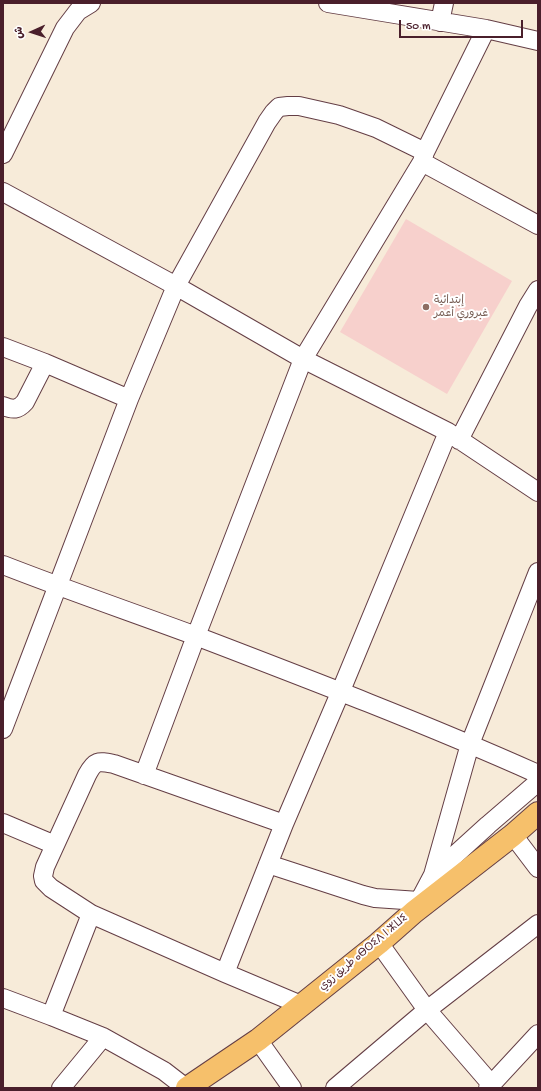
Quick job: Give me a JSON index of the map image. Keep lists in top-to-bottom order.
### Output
{
  "streets": {
    "main road": ["طريق زوي ⴰⴱⵔⵉⴷ ⵏ ⵣⵡⵉ"]
  },
  "places": ["إبتدائية غبروري أعمر"],
  "scale_bar": "50 m",
  "north": "left"
}
